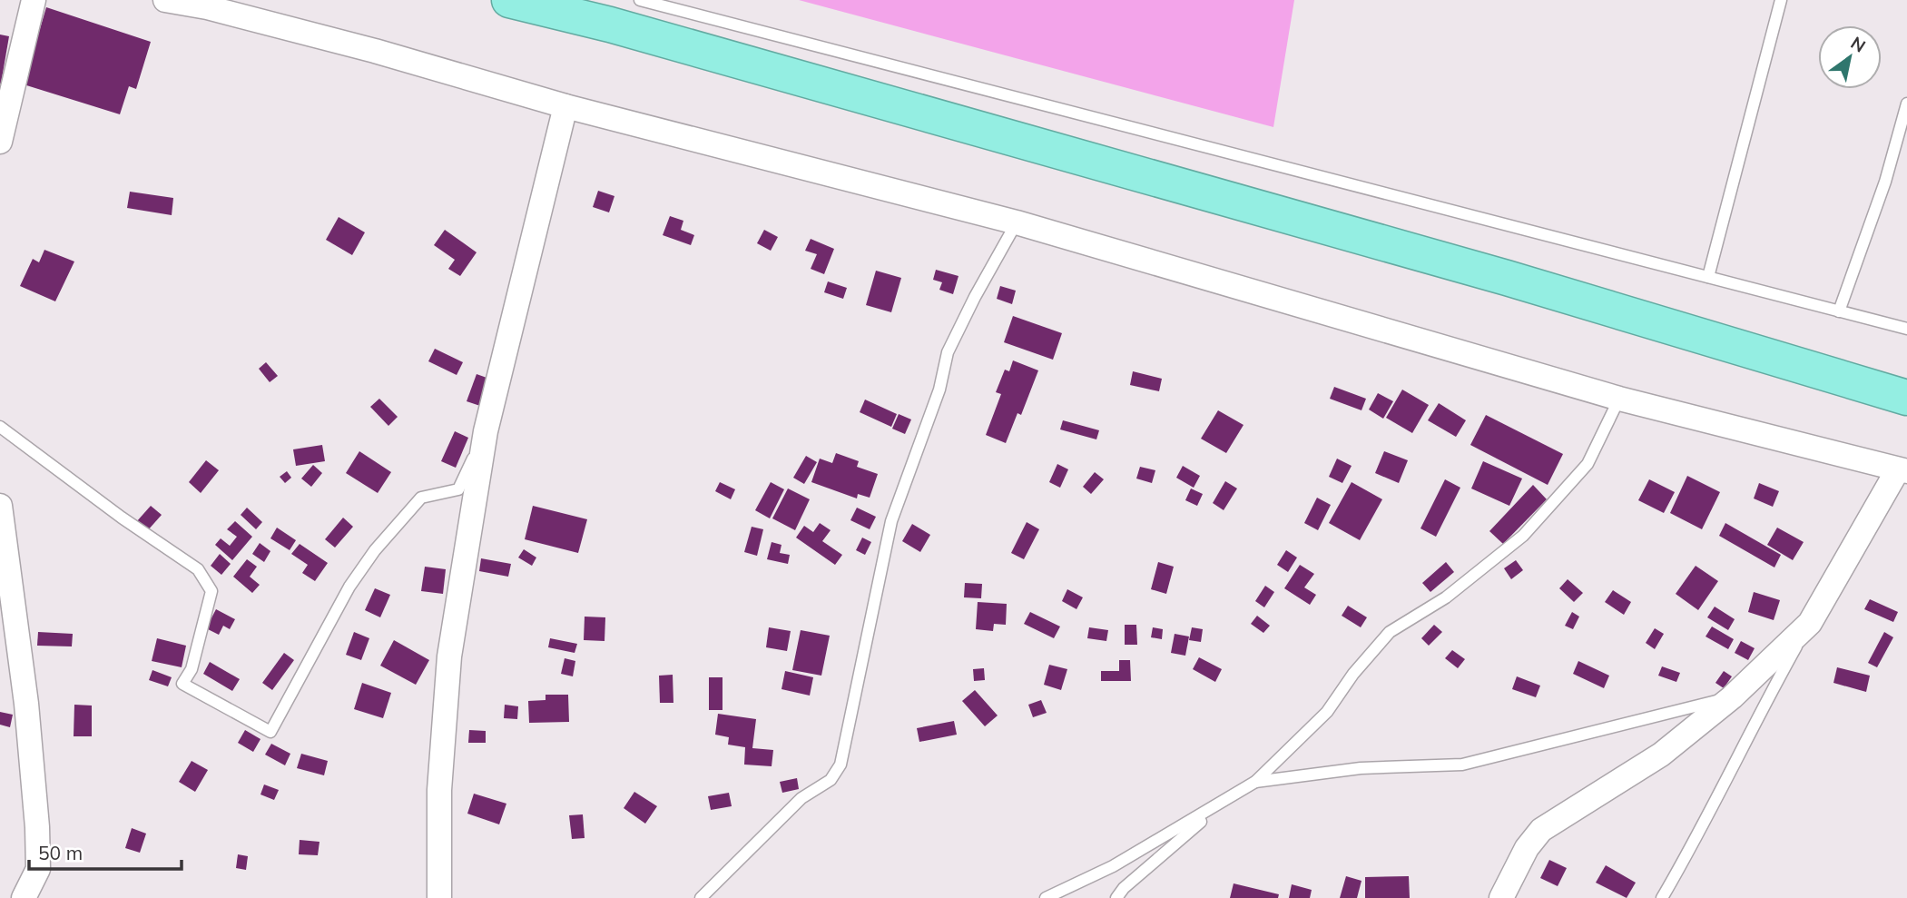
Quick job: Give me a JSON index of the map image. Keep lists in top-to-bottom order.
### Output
{
  "scale_bar": "50 m",
  "north": "top right"
}
